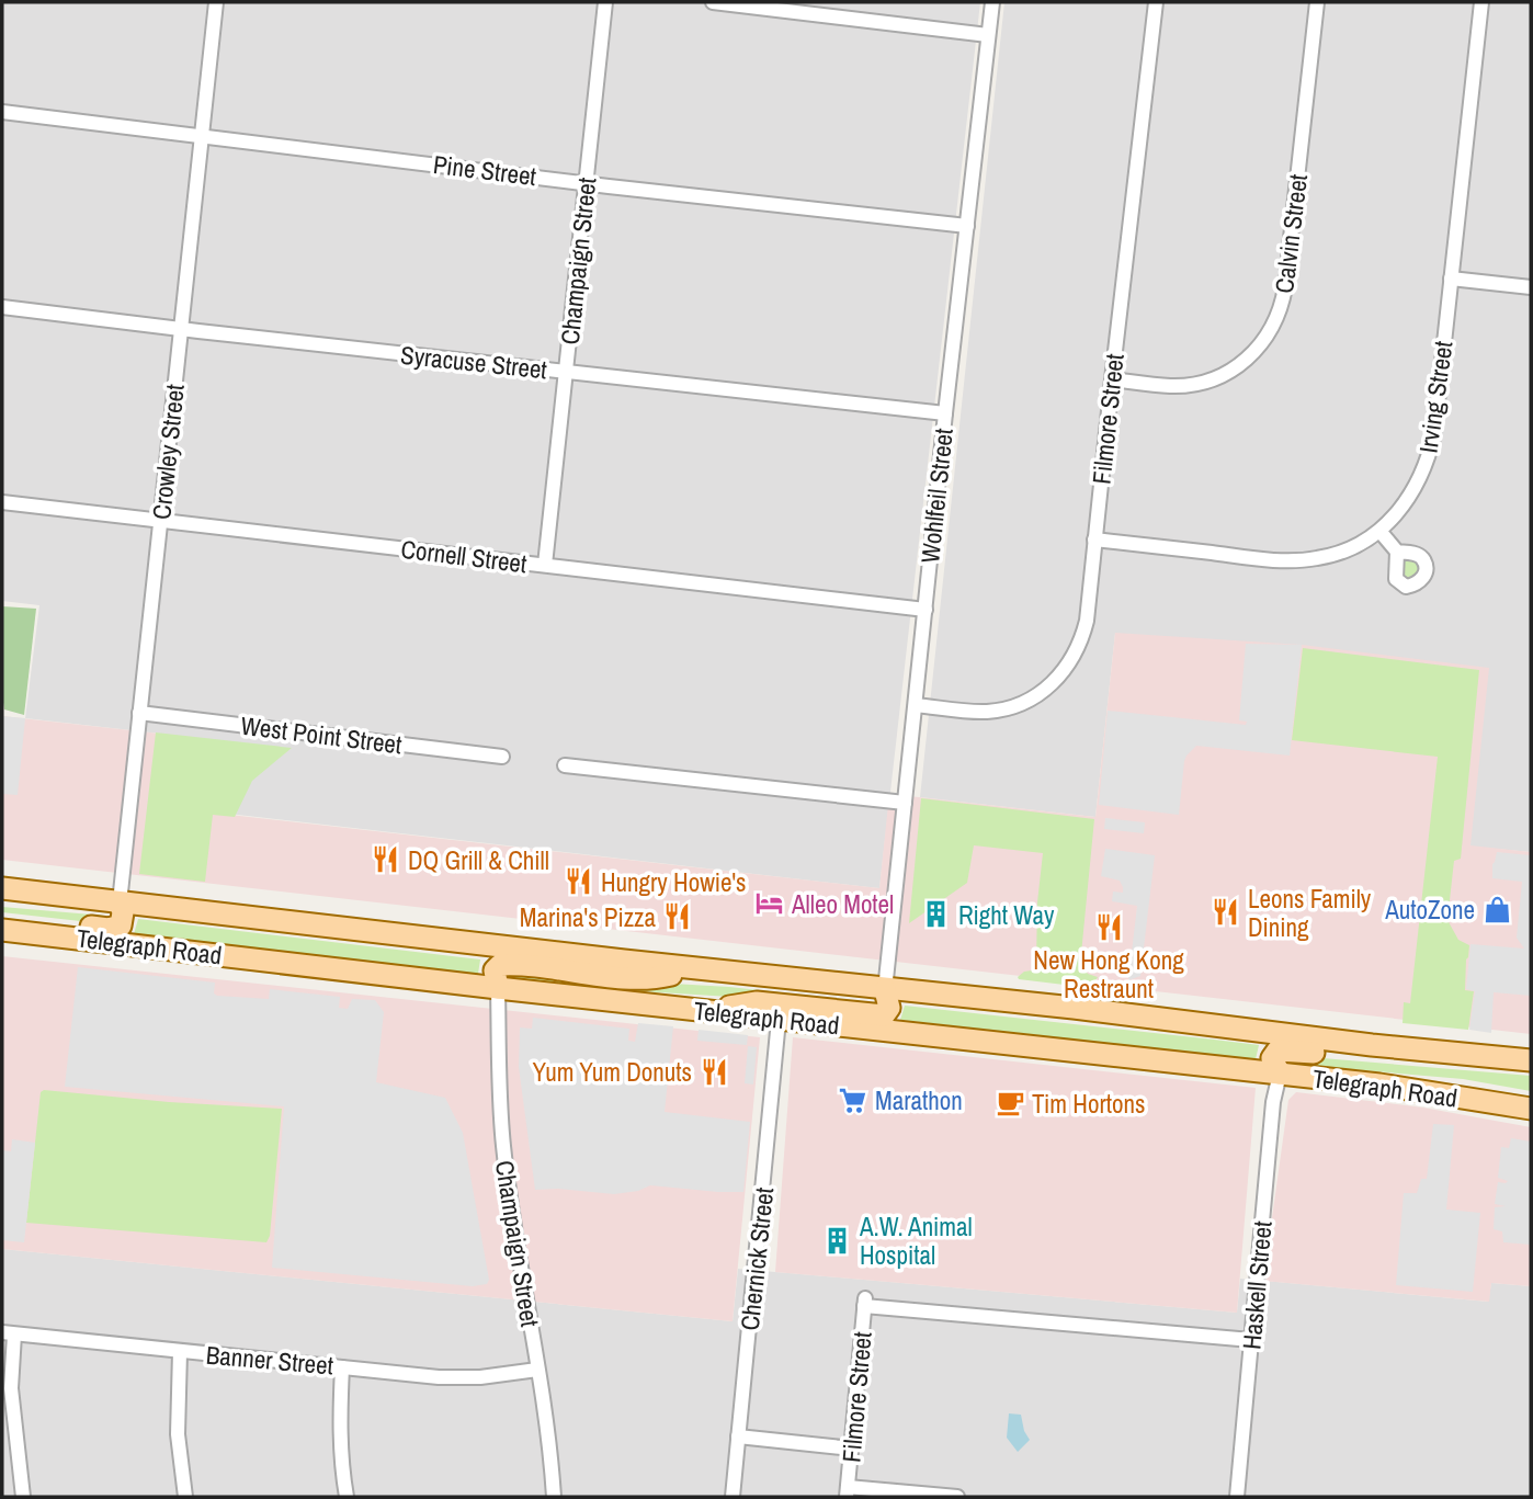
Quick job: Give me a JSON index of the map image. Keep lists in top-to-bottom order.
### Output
{
  "streets": {
    "main road": ["Telegraph Road"],
    "street": [
      "Pine Street",
      "Calvin Street",
      "Champaign Street",
      "Syracuse Street",
      "Irving Street",
      "Filmore Street",
      "Crowley Street",
      "Wohlfeil Street",
      "Cornell Street",
      "West Point Street",
      "Chernick Street",
      "Haskell Street",
      "Banner Street"
    ]
  },
  "crossings": [
    ["Pine Street", "Champaign Street"],
    ["Pine Street", "Crowley Street"],
    ["Pine Street", "Wohlfeil Street"],
    ["Calvin Street", "Filmore Street"],
    ["Champaign Street", "Syracuse Street"],
    ["Champaign Street", "Cornell Street"],
    ["Champaign Street", "Telegraph Road"],
    ["Champaign Street", "Banner Street"],
    ["Syracuse Street", "Crowley Street"],
    ["Syracuse Street", "Wohlfeil Street"],
    ["Irving Street", "Filmore Street"],
    ["Filmore Street", "Wohlfeil Street"],
    ["Filmore Street", "Haskell Street"],
    ["Crowley Street", "Cornell Street"],
    ["Crowley Street", "West Point Street"],
    ["Crowley Street", "Telegraph Road"],
    ["Wohlfeil Street", "Cornell Street"],
    ["Wohlfeil Street", "Telegraph Road"],
    ["Telegraph Road", "Chernick Street"],
    ["Telegraph Road", "Haskell Street"]
  ],
  "places": {
    "restaurant": [
      "DQ Grill & Chill",
      "Hungry Howie's",
      "Leons Family Dining",
      "Marina's Pizza",
      "New Hong Kong Restraunt",
      "Yum Yum Donuts"
    ],
    "hotel": ["Alleo Motel"],
    "shop": ["AutoZone"],
    "building": ["Right Way", "A.W. Animal Hospital"],
    "supermarket": ["Marathon"],
    "cafe": ["Tim Hortons"]
  }
}
